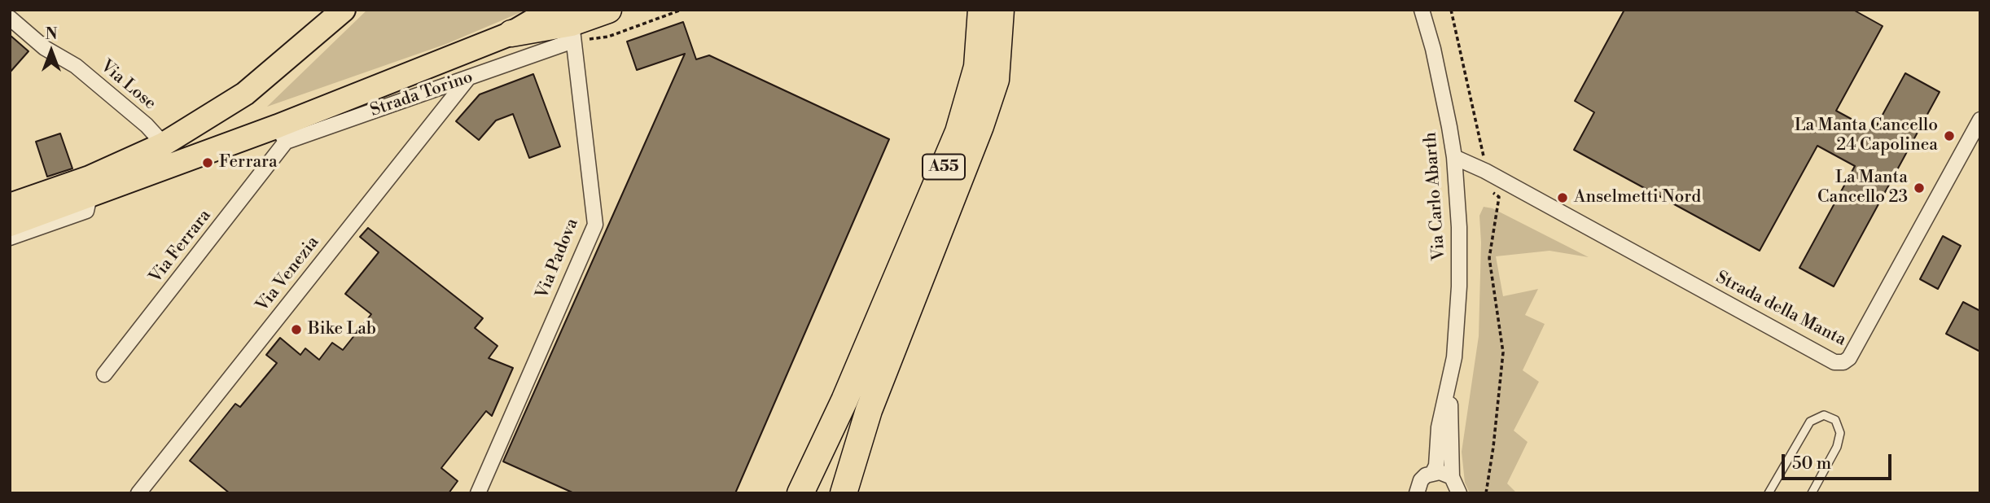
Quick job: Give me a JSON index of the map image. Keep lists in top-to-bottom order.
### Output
{
  "streets": {
    "highway": ["A55"],
    "main road": ["Strada Torino"],
    "street": [
      "Via Lose",
      "Via Carlo Abarth",
      "Via Ferrara",
      "Via Padova",
      "Via Venezia",
      "Strada della Manta"
    ]
  },
  "crossings": [
    ["Strada Torino", "Via Ferrara"],
    ["Strada Torino", "Via Padova"],
    ["Strada Torino", "Via Venezia"],
    ["Via Carlo Abarth", "Strada della Manta"]
  ],
  "places": [
    "La Manta Cancello 24 Capolinea",
    "Ferrara",
    "La Manta Cancello 23",
    "Anselmetti Nord",
    "Bike Lab"
  ],
  "scale_bar": "50 m",
  "north": "top"
}
